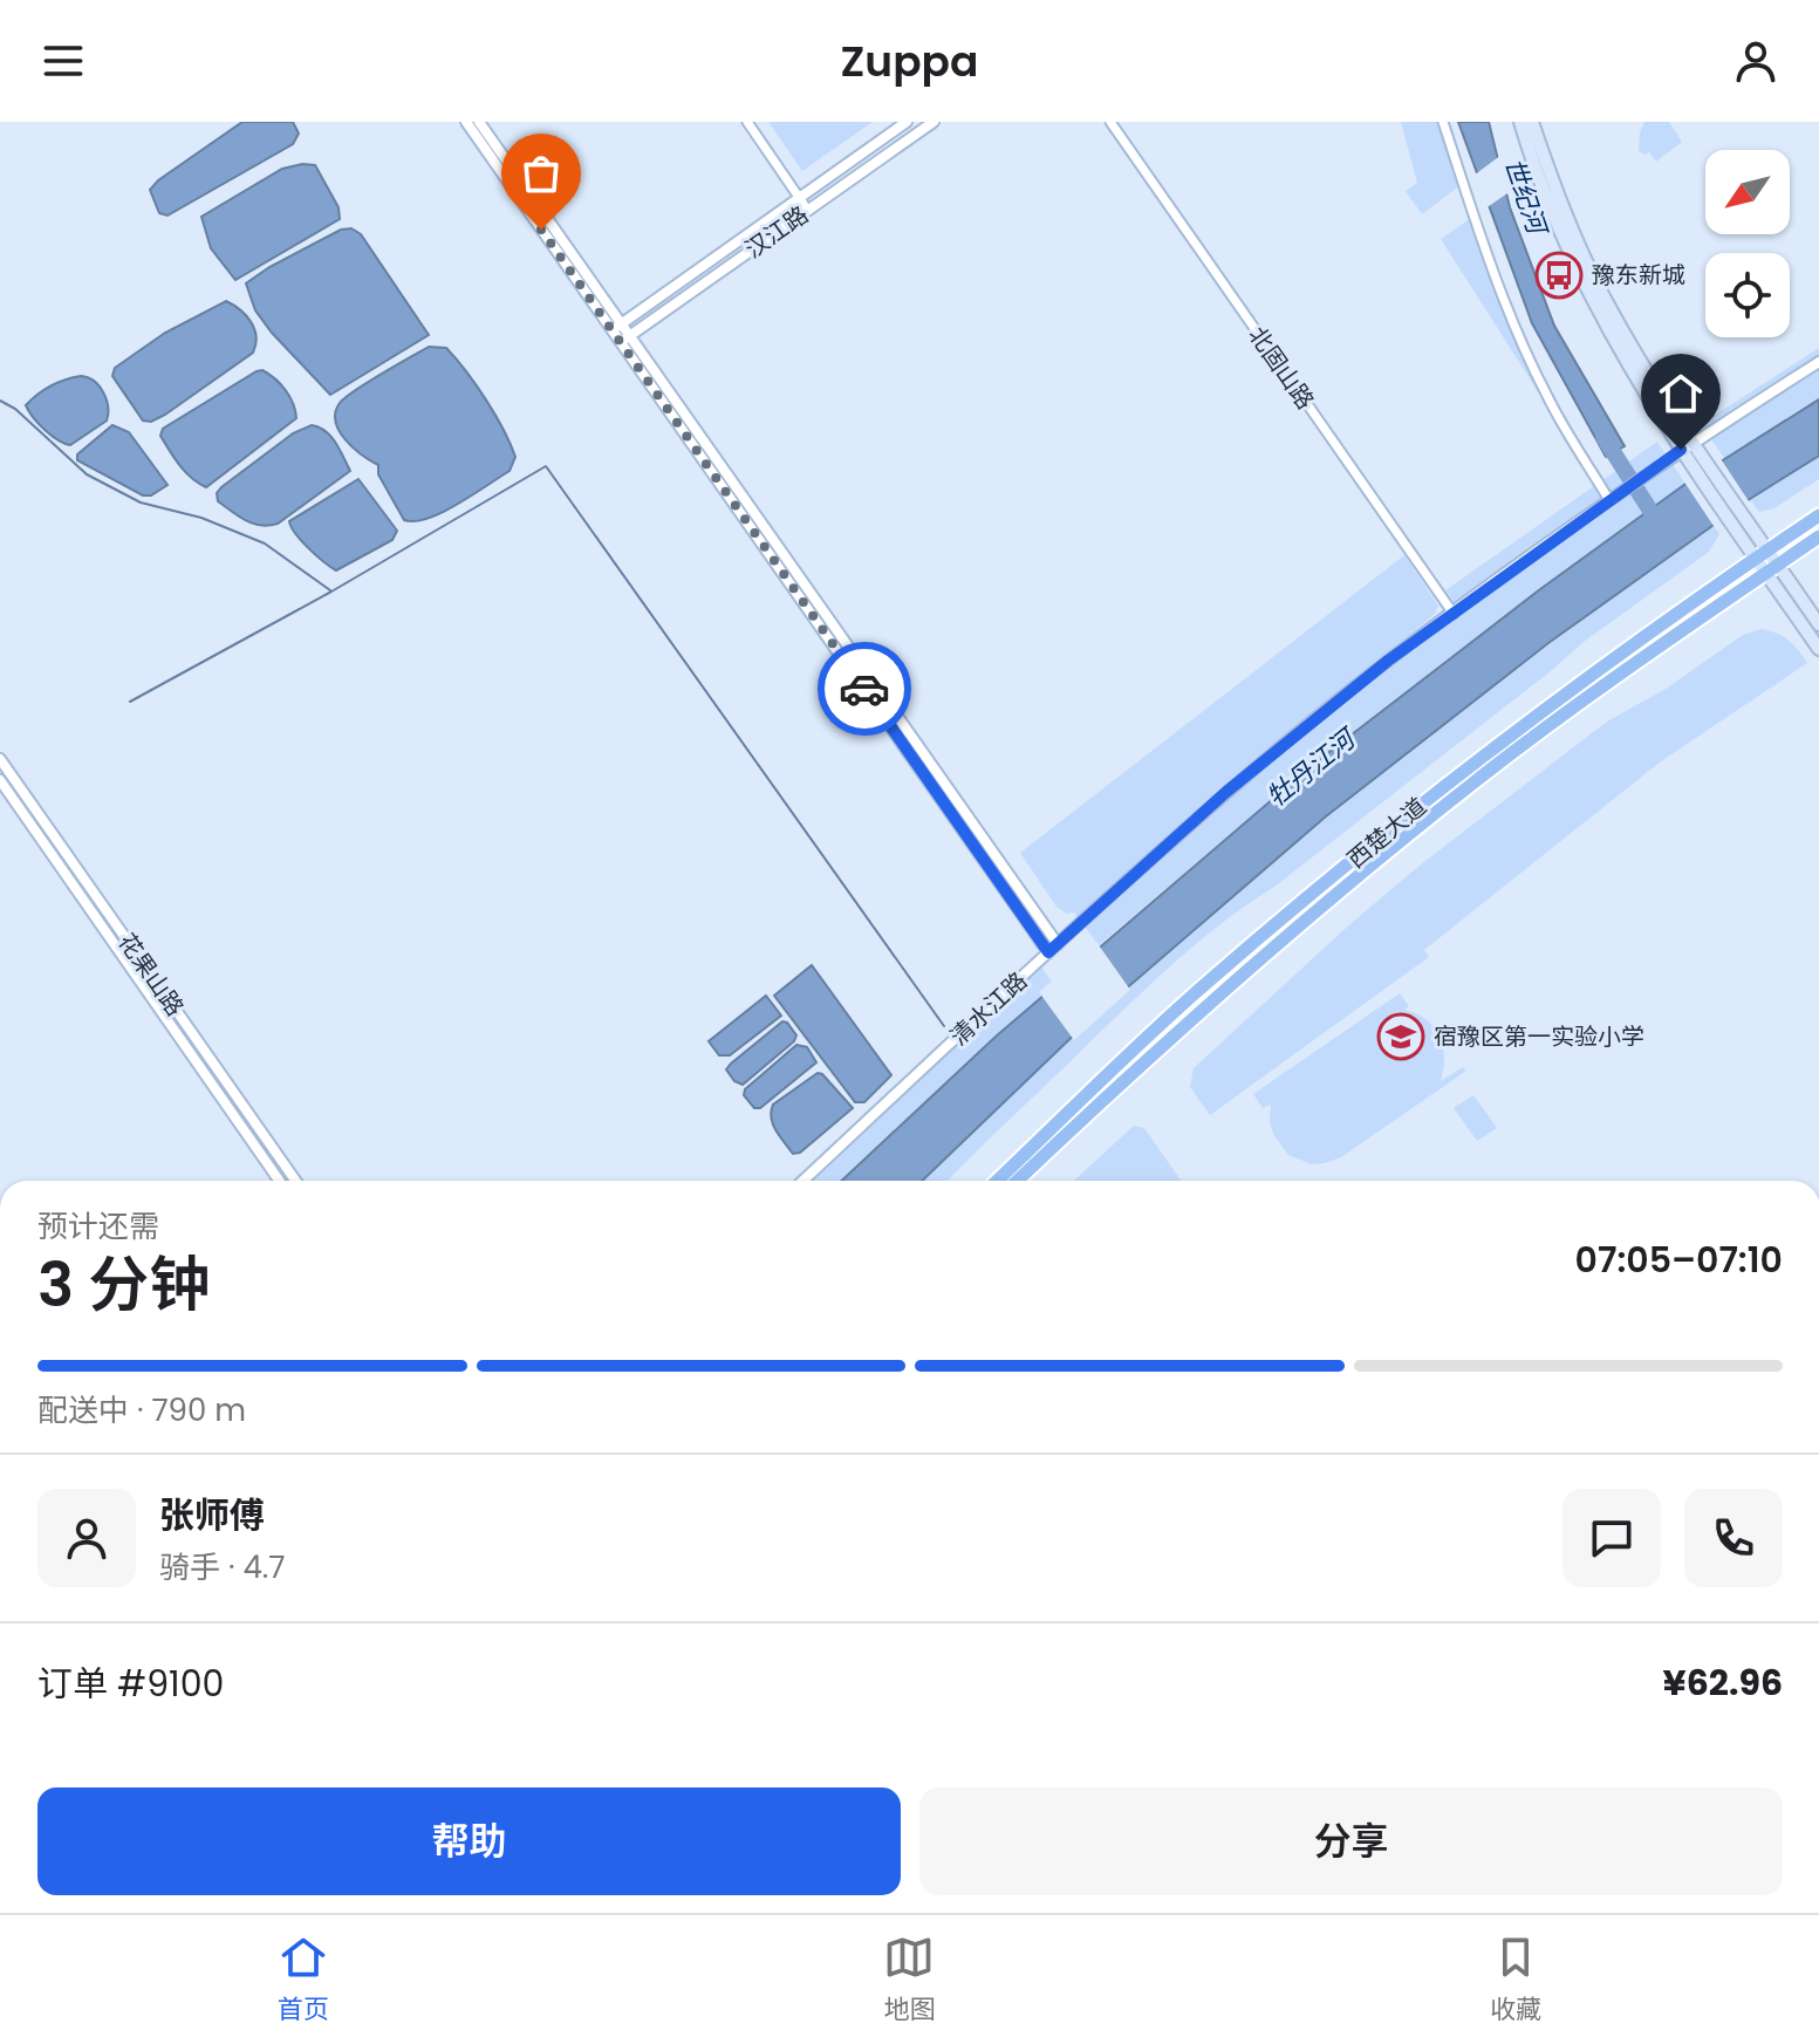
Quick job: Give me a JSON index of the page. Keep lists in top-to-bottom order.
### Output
{
  "streets": {
    "highway": ["西楚大道"],
    "street": [
      "汉江路",
      "北固山路",
      "花果山路",
      "清水江路"
    ]
  },
  "crossings": [
    ["北固山路", "清水江路"]
  ],
  "water": ["世纪河", "牡丹江河"],
  "places": {
    "bus stop": ["豫东新城"],
    "school or university": ["宿豫区第一实验小学"]
  },
  "north": "bottom left",
  "page": {
    "header": "Zuppa",
    "heading": ["3 分钟", "预计还需", "07:05–07:10"],
    "panel": [
      "张师傅",
      "骑手 · 4.7",
      "订单 #9100",
      "¥62.96"
    ],
    "bar": "配送中 · 790 m",
    "buttons": ["帮助", "分享"],
    "tabs": ["首页", "地图", "收藏"]
  }
}
